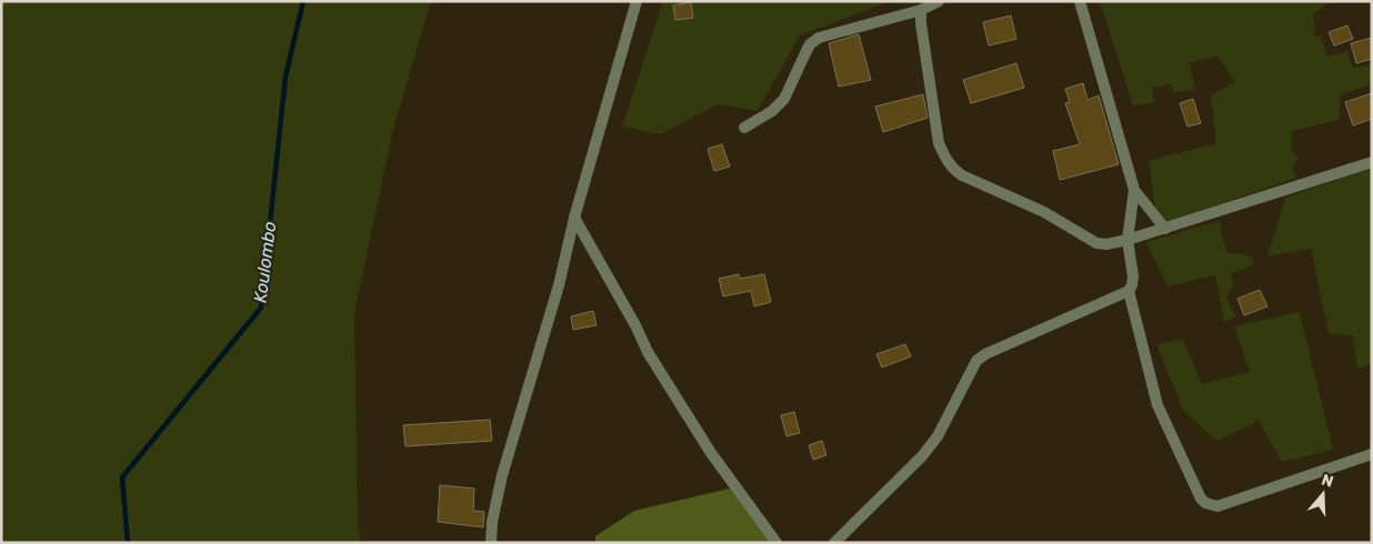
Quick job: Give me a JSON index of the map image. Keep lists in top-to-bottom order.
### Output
{
  "water": ["Koulombo"],
  "north": "top"
}
